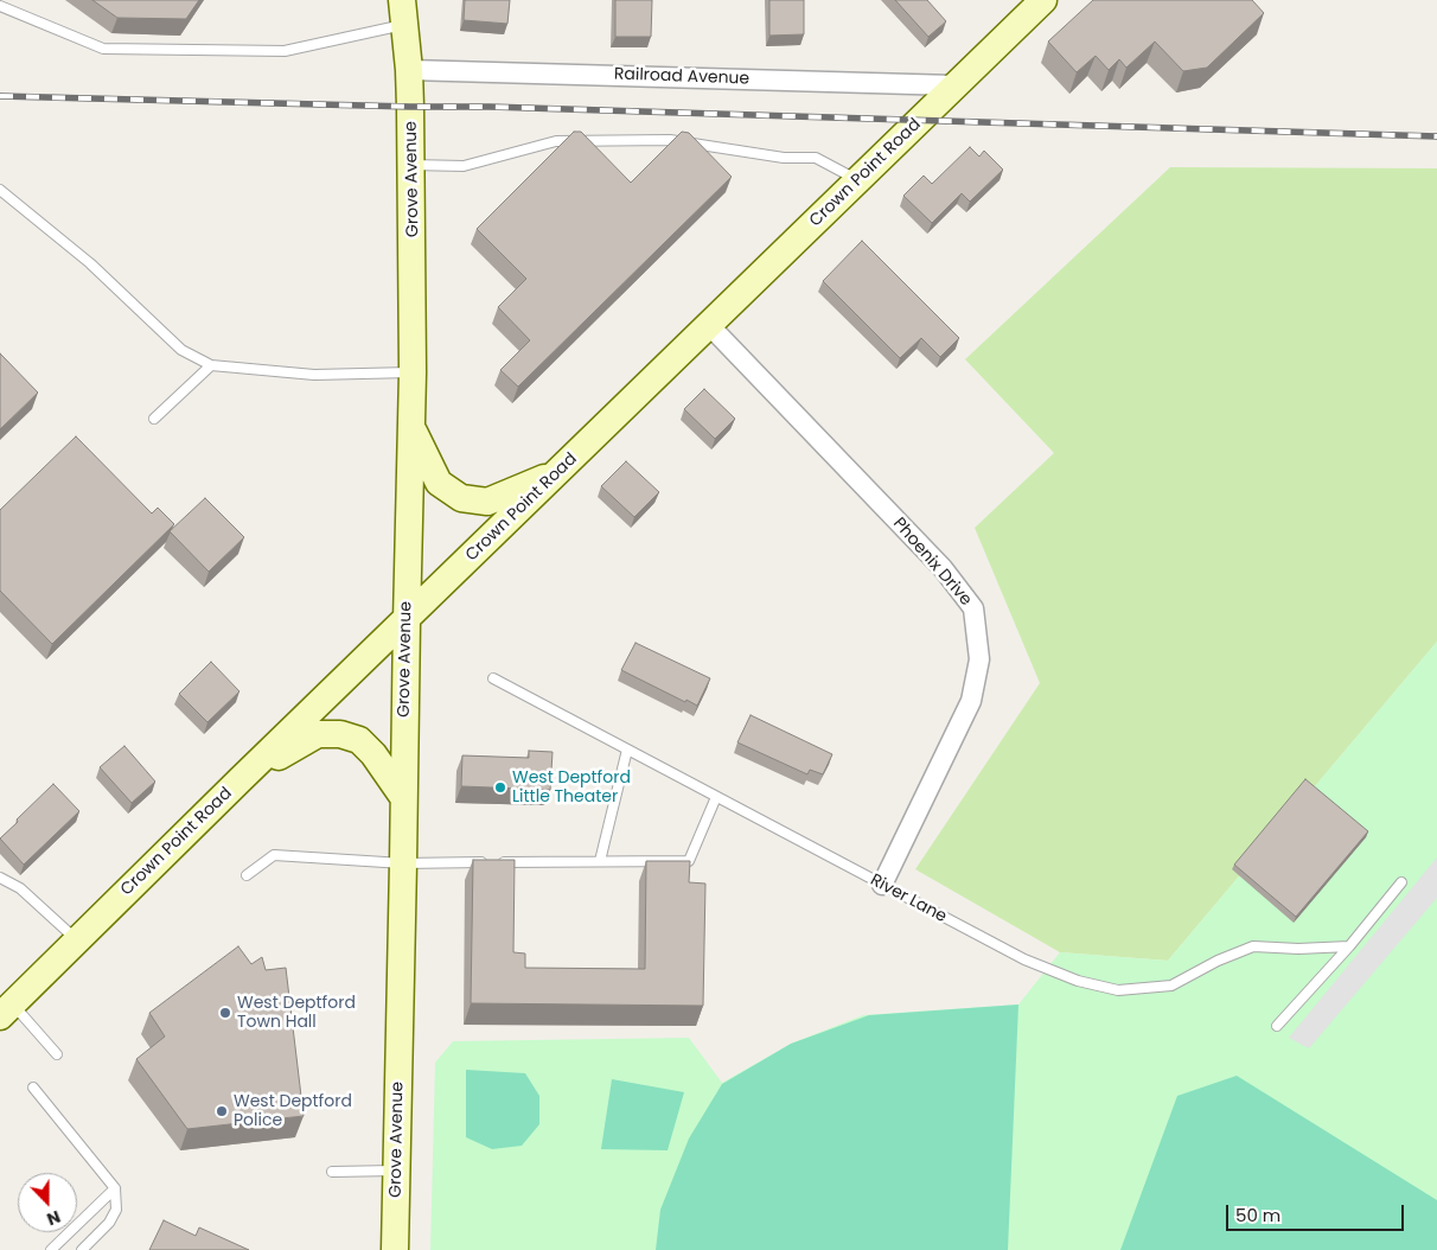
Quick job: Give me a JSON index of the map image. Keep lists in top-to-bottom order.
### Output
{
  "streets": {
    "main road": ["Crown Point Road", "Grove Avenue"],
    "street": ["Railroad Avenue", "Phoenix Drive"],
    "lane": ["River Lane"]
  },
  "crossings": [
    ["Railroad Avenue", "Crown Point Road"],
    ["Railroad Avenue", "Grove Avenue"],
    ["Crown Point Road", "Grove Avenue"],
    ["Crown Point Road", "Phoenix Drive"],
    ["Phoenix Drive", "River Lane"]
  ],
  "places": ["West Deptford Little Theater", "West Deptford Town Hall", "West Deptford Police"],
  "scale_bar": "50 m",
  "north": "bottom"
}
